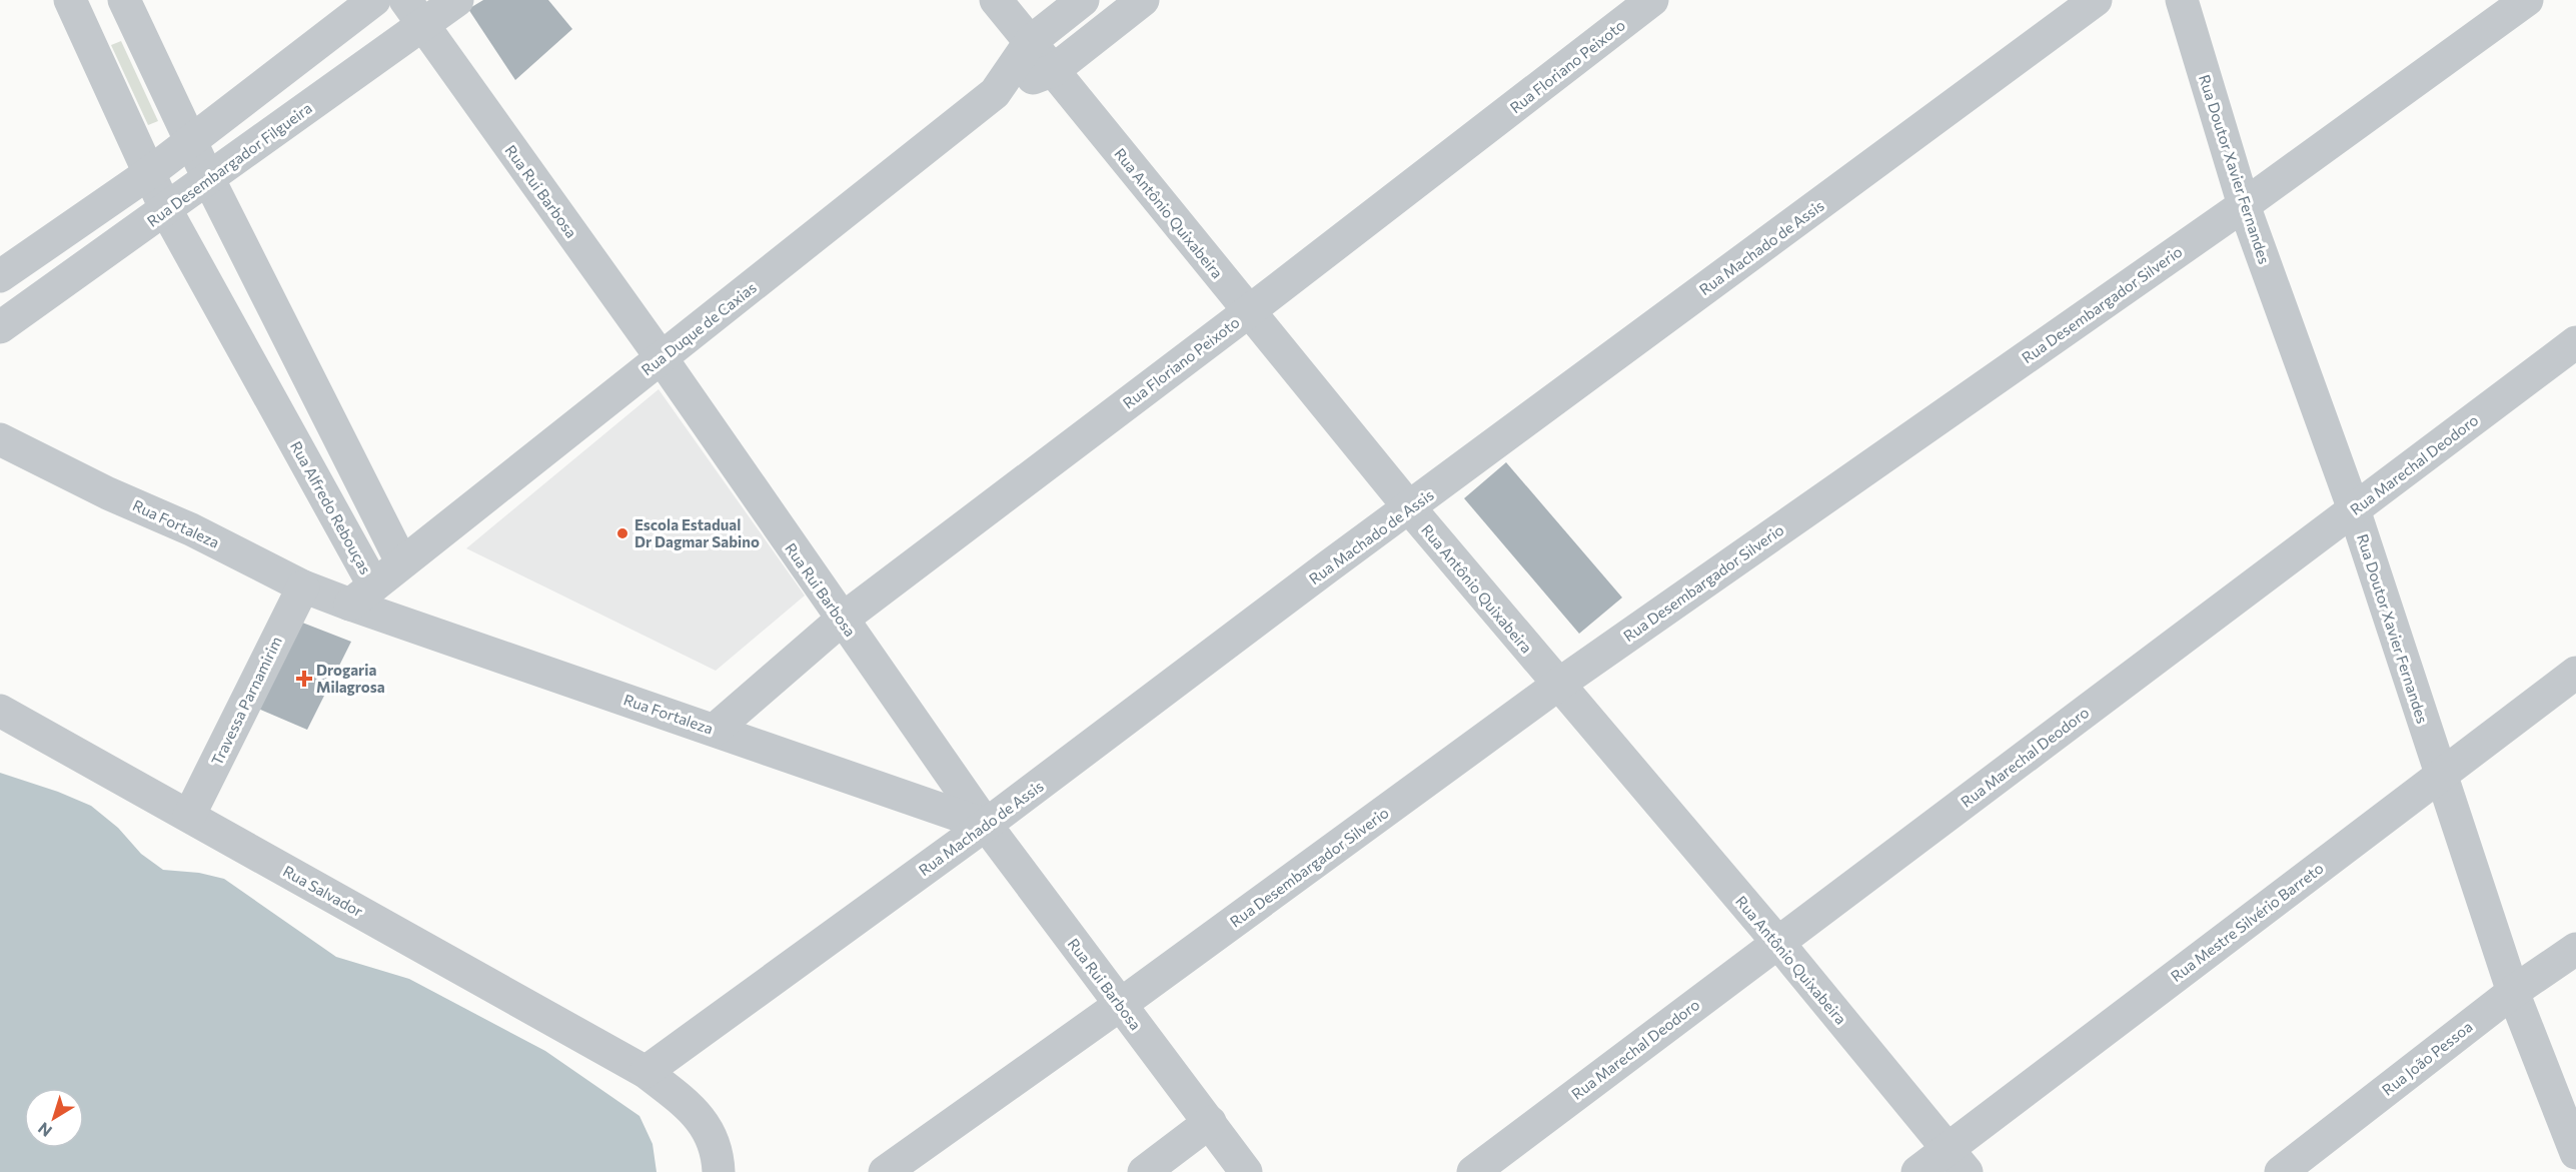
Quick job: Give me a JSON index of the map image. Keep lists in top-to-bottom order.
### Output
{
  "streets": {
    "street": [
      "Rua Floriano Peixoto",
      "Rua Desembargador Filgueira",
      "Rua Doutor Xavier Fernandes",
      "Rua Rui Barbosa",
      "Rua Antônio Quixabeira",
      "Rua Machado de Assis",
      "Rua Desembargador Silverio",
      "Rua Duque de Caxias",
      "Rua Marechal Deodoro",
      "Rua Alfredo Rebouças",
      "Rua Fortaleza",
      "Travessa Parnamirim",
      "Rua Salvador",
      "Rua Mestre Silvério Barreto",
      "Rua João Pessoa"
    ]
  },
  "crossings": [
    ["Rua Floriano Peixoto", "Rua Rui Barbosa"],
    ["Rua Floriano Peixoto", "Rua Antônio Quixabeira"],
    ["Rua Floriano Peixoto", "Rua Fortaleza"],
    ["Rua Desembargador Filgueira", "Rua Rui Barbosa"],
    ["Rua Desembargador Filgueira", "Rua Alfredo Rebouças"],
    ["Rua Doutor Xavier Fernandes", "Rua Desembargador Silverio"],
    ["Rua Doutor Xavier Fernandes", "Rua Marechal Deodoro"],
    ["Rua Doutor Xavier Fernandes", "Rua Mestre Silvério Barreto"],
    ["Rua Doutor Xavier Fernandes", "Rua João Pessoa"],
    ["Rua Rui Barbosa", "Rua Machado de Assis"],
    ["Rua Rui Barbosa", "Rua Desembargador Silverio"],
    ["Rua Rui Barbosa", "Rua Duque de Caxias"],
    ["Rua Rui Barbosa", "Rua Fortaleza"],
    ["Rua Antônio Quixabeira", "Rua Machado de Assis"],
    ["Rua Antônio Quixabeira", "Rua Desembargador Silverio"],
    ["Rua Antônio Quixabeira", "Rua Duque de Caxias"],
    ["Rua Antônio Quixabeira", "Rua Marechal Deodoro"],
    ["Rua Antônio Quixabeira", "Rua Mestre Silvério Barreto"],
    ["Rua Machado de Assis", "Rua Fortaleza"],
    ["Rua Machado de Assis", "Rua Salvador"],
    ["Rua Duque de Caxias", "Rua Alfredo Rebouças"],
    ["Rua Alfredo Rebouças", "Rua Fortaleza"],
    ["Rua Fortaleza", "Travessa Parnamirim"],
    ["Travessa Parnamirim", "Rua Salvador"]
  ],
  "places": {
    "other": ["Escola Estadual Dr Dagmar Sabino"],
    "health": ["Drogaria Milagrosa"]
  },
  "north": "bottom left"
}
